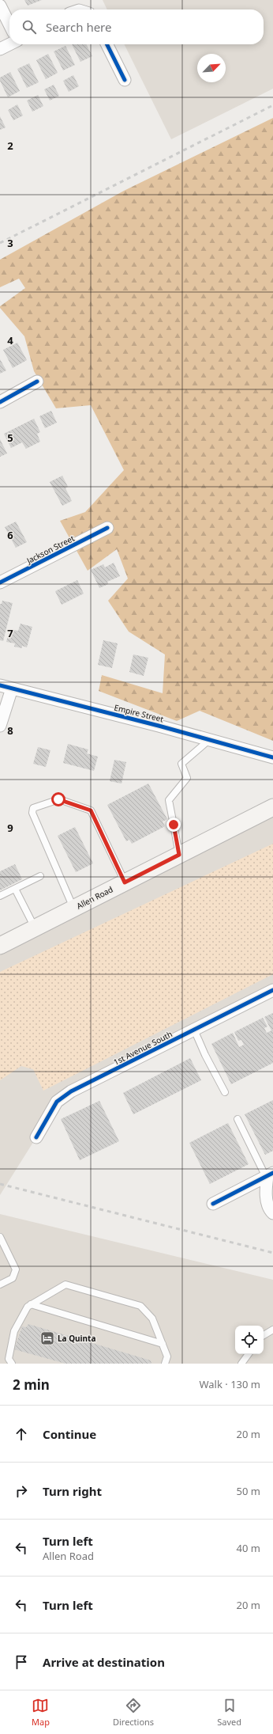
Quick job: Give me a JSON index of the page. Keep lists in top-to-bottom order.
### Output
{
  "streets": {
    "main road": ["Allen Road"],
    "street": ["Jackson Street", "Empire Street", "1st Avenue South"]
  },
  "places": {
    "hotel": ["La Quinta"]
  },
  "north": "top right",
  "page": {
    "search": "Search here",
    "heading": ["2 min", "Walk · 130 m"],
    "list": [
      ["Continue", "20 m"],
      ["Turn right", "50 m"],
      ["Turn left", "Allen Road", "40 m"],
      ["Turn left", "20 m"],
      "Arrive at destination"
    ],
    "nav": ["Map", "Directions", "Saved"]
  },
  "grid": {
    "rows": [
      "2",
      "3",
      "4",
      "5",
      "6",
      "7",
      "8",
      "9"
    ]
  }
}
